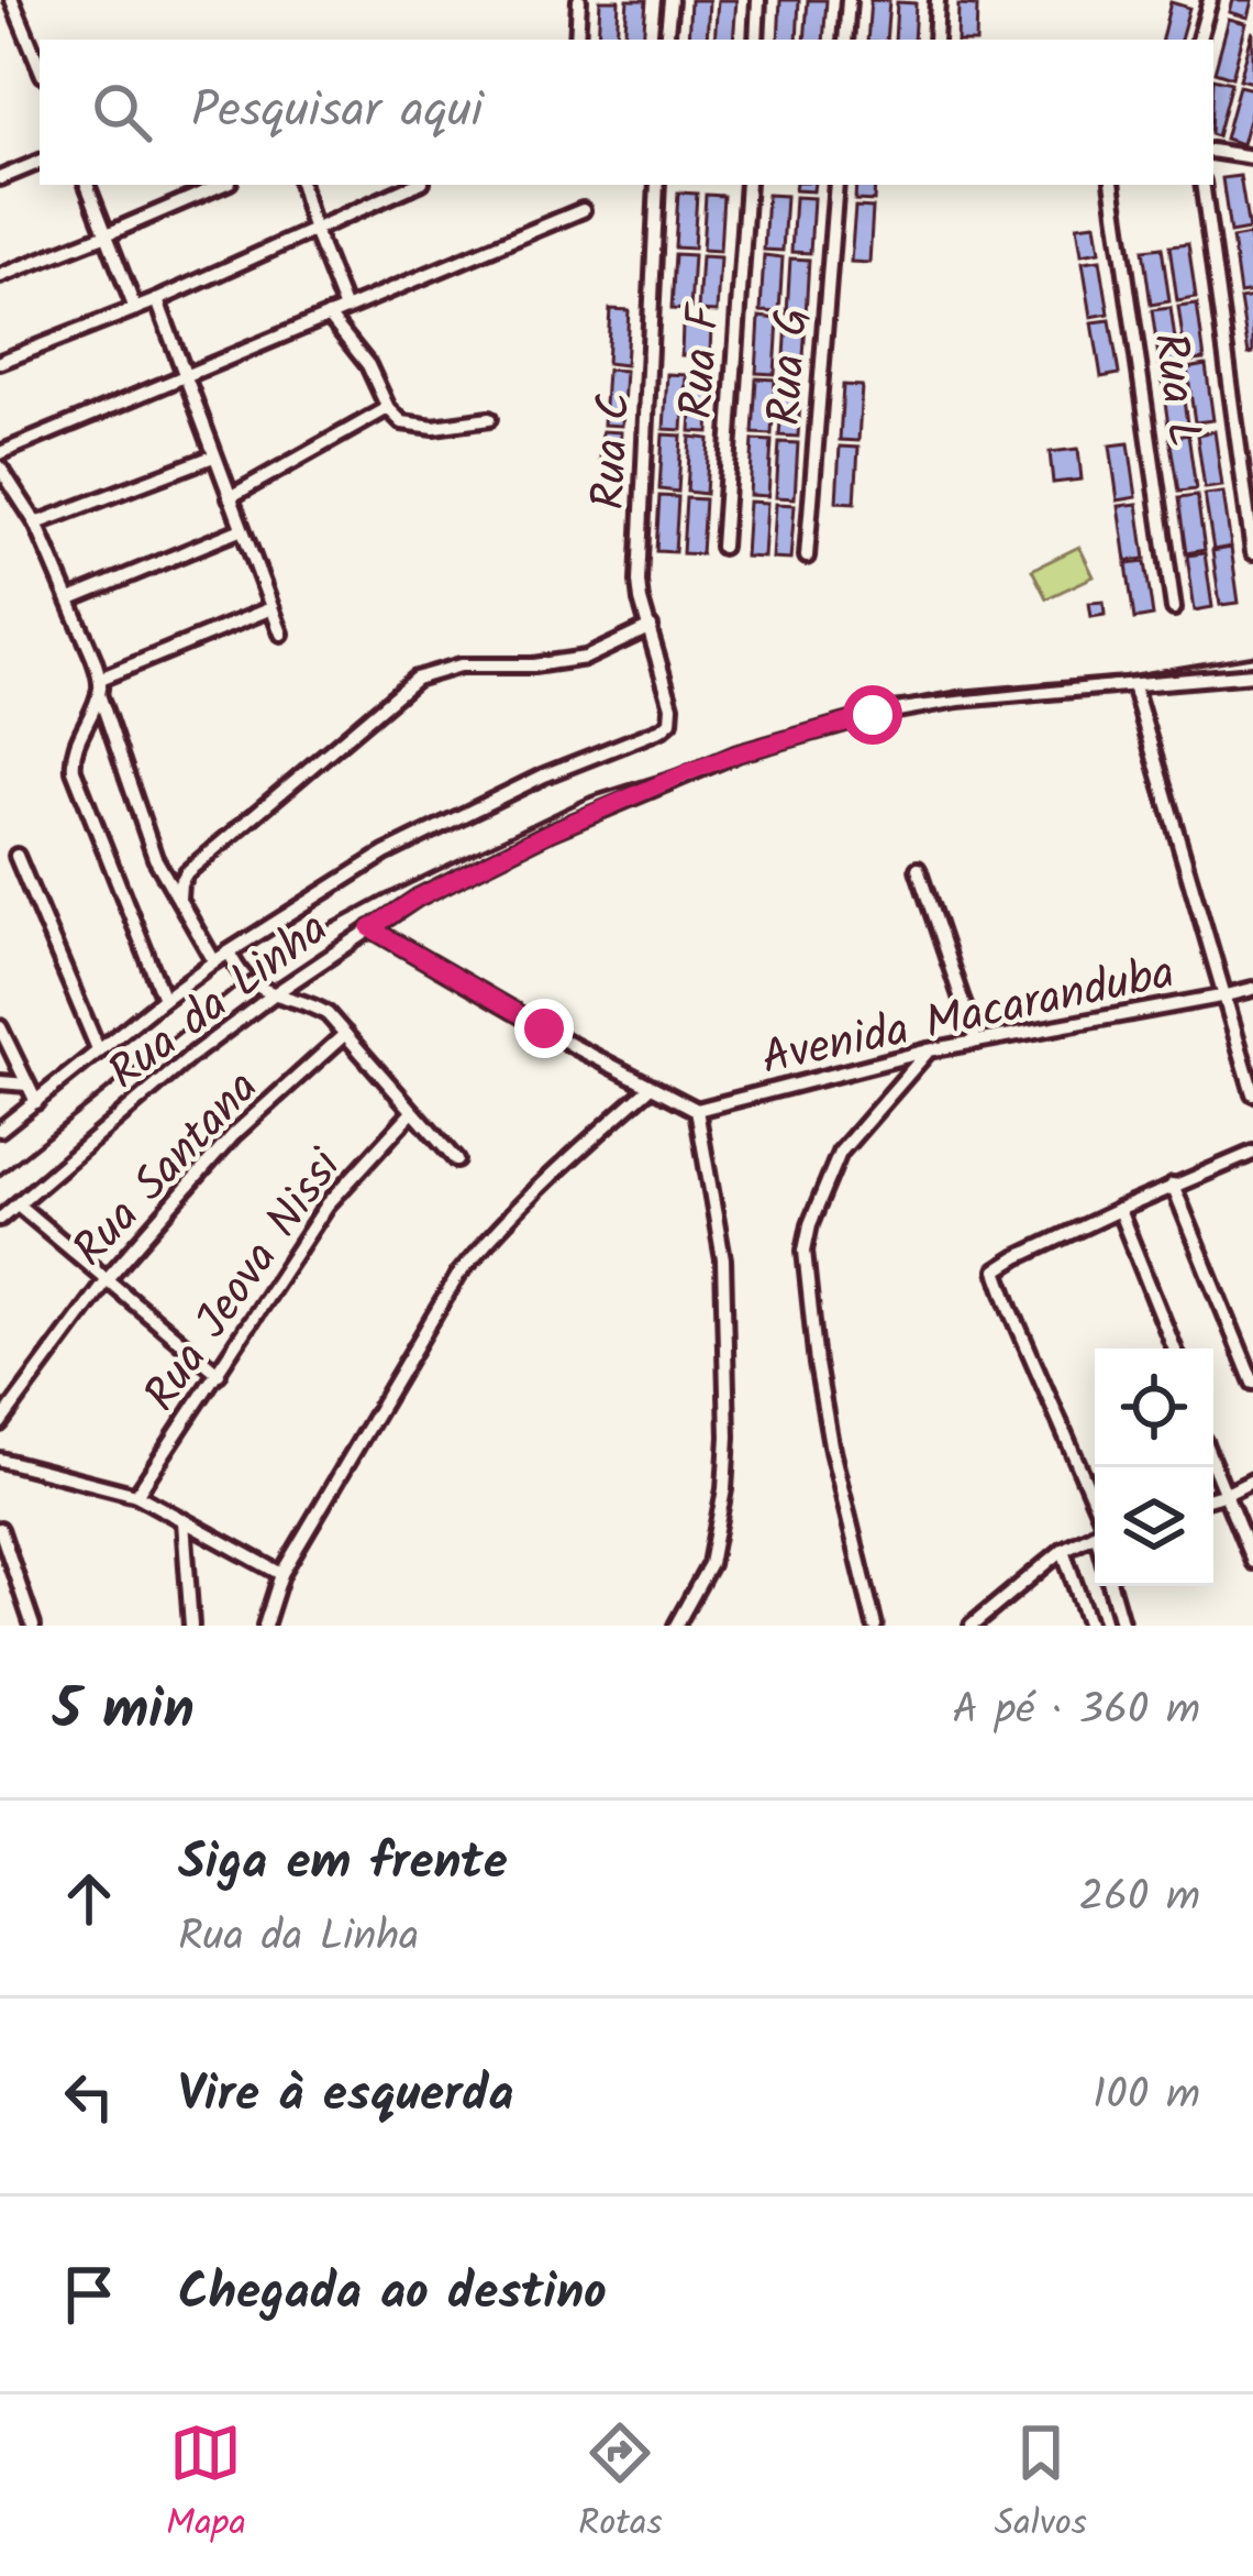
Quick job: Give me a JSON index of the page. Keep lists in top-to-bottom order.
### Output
{
  "streets": {
    "street": [
      "Rua F",
      "Rua G",
      "Rua L",
      "Rua C",
      "Rua da Linha",
      "Avenida Macaranduba",
      "Rua Santana",
      "Rua Jeova Nissi"
    ]
  },
  "page": {
    "search": "Pesquisar aqui",
    "heading": ["5 min", "A pé · 360 m"],
    "list": [
      ["Siga em frente", "Rua da Linha", "260 m"],
      ["Vire à esquerda", "100 m"],
      "Chegada ao destino"
    ],
    "nav": ["Mapa", "Rotas", "Salvos"]
  }
}
